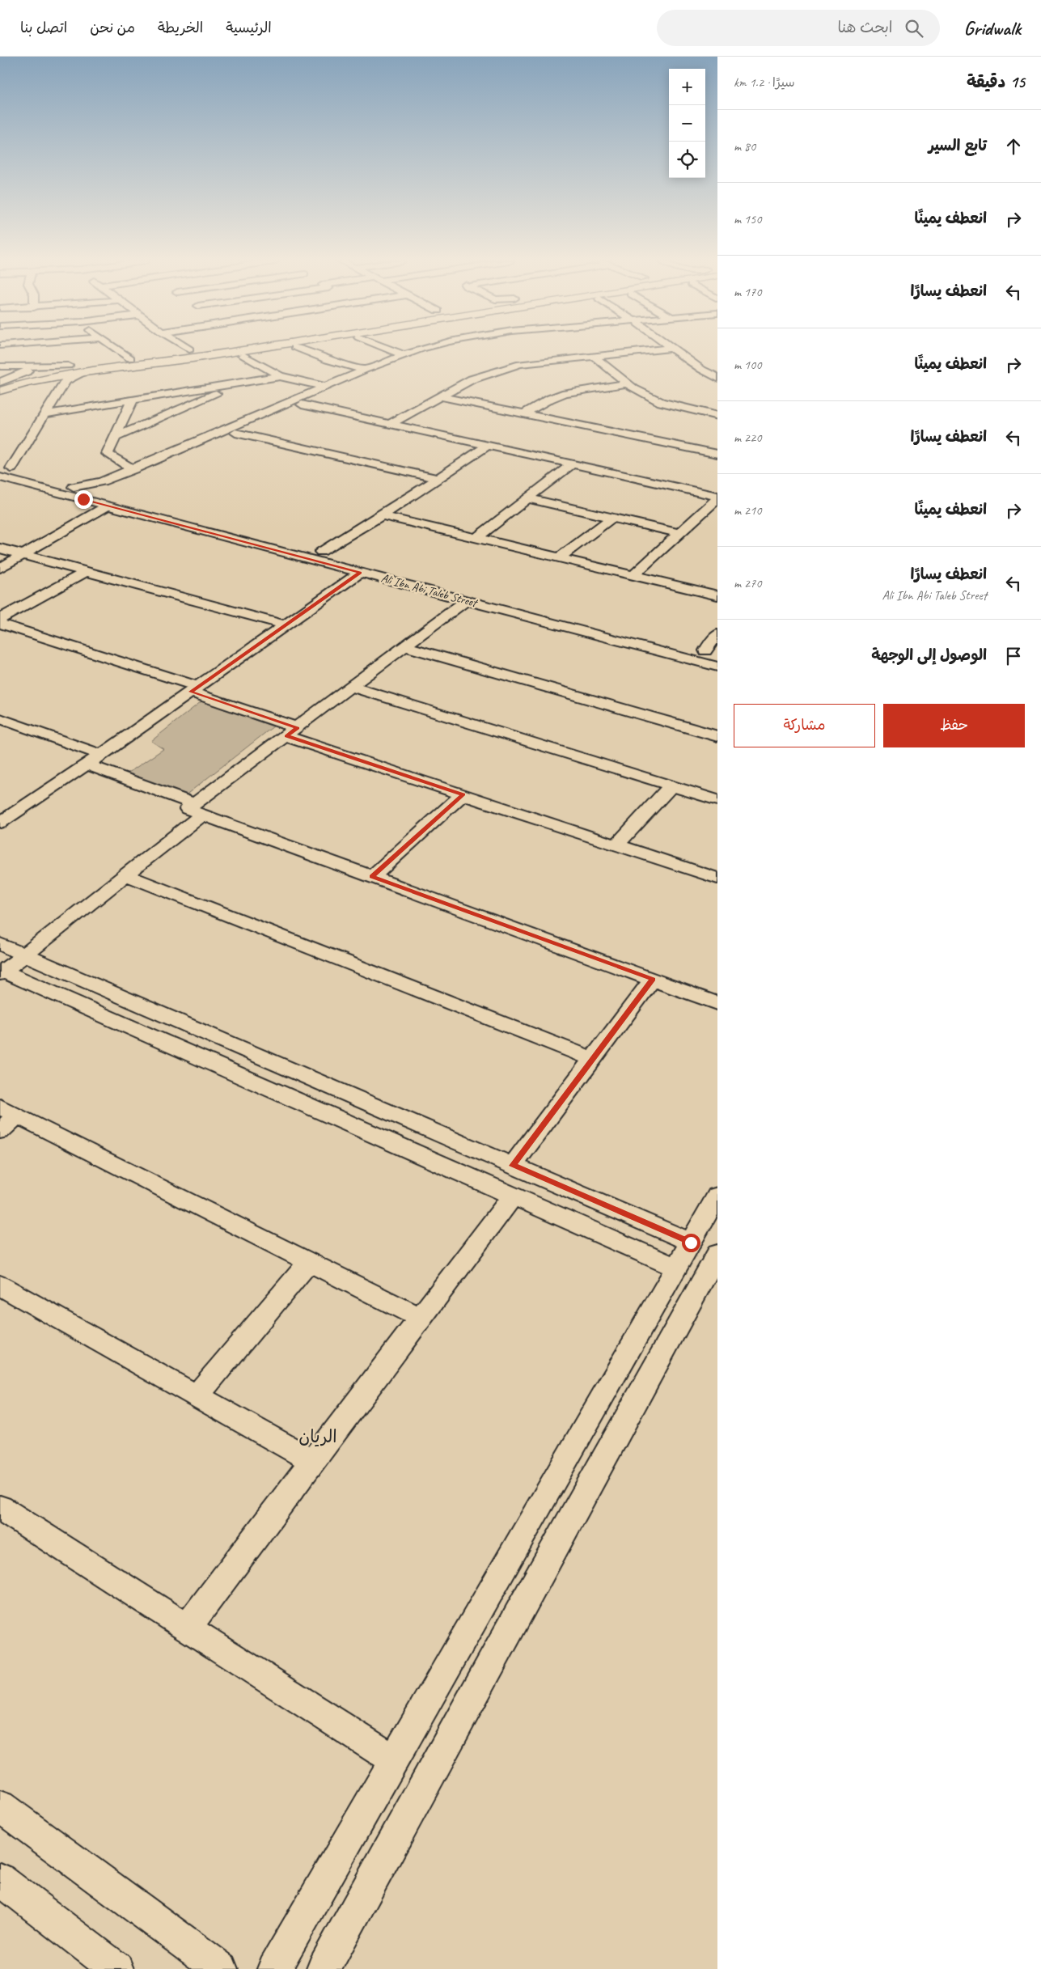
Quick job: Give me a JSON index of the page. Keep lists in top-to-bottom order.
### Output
{
  "streets": {
    "street": ["Ali Ibn Abi Taleb Street"]
  },
  "districts": ["الريان"],
  "page": {
    "header": "Gridwalk",
    "search": "ابحث هنا",
    "nav": [
      "الرئيسية",
      "الخريطة",
      "من نحن",
      "اتصل بنا"
    ],
    "heading": ["15 دقيقة", "سيرًا · 1.2 km"],
    "map_buttons": ["+", "−"],
    "list": [
      ["تابع السير", "80 m"],
      ["انعطف يمينًا", "150 m"],
      ["انعطف يسارًا", "170 m"],
      ["انعطف يمينًا", "100 m"],
      ["انعطف يسارًا", "220 m"],
      ["انعطف يمينًا", "210 m"],
      ["انعطف يسارًا", "Ali Ibn Abi Taleb Street", "270 m"],
      "الوصول إلى الوجهة"
    ],
    "buttons": ["حفظ", "مشاركة"]
  }
}
